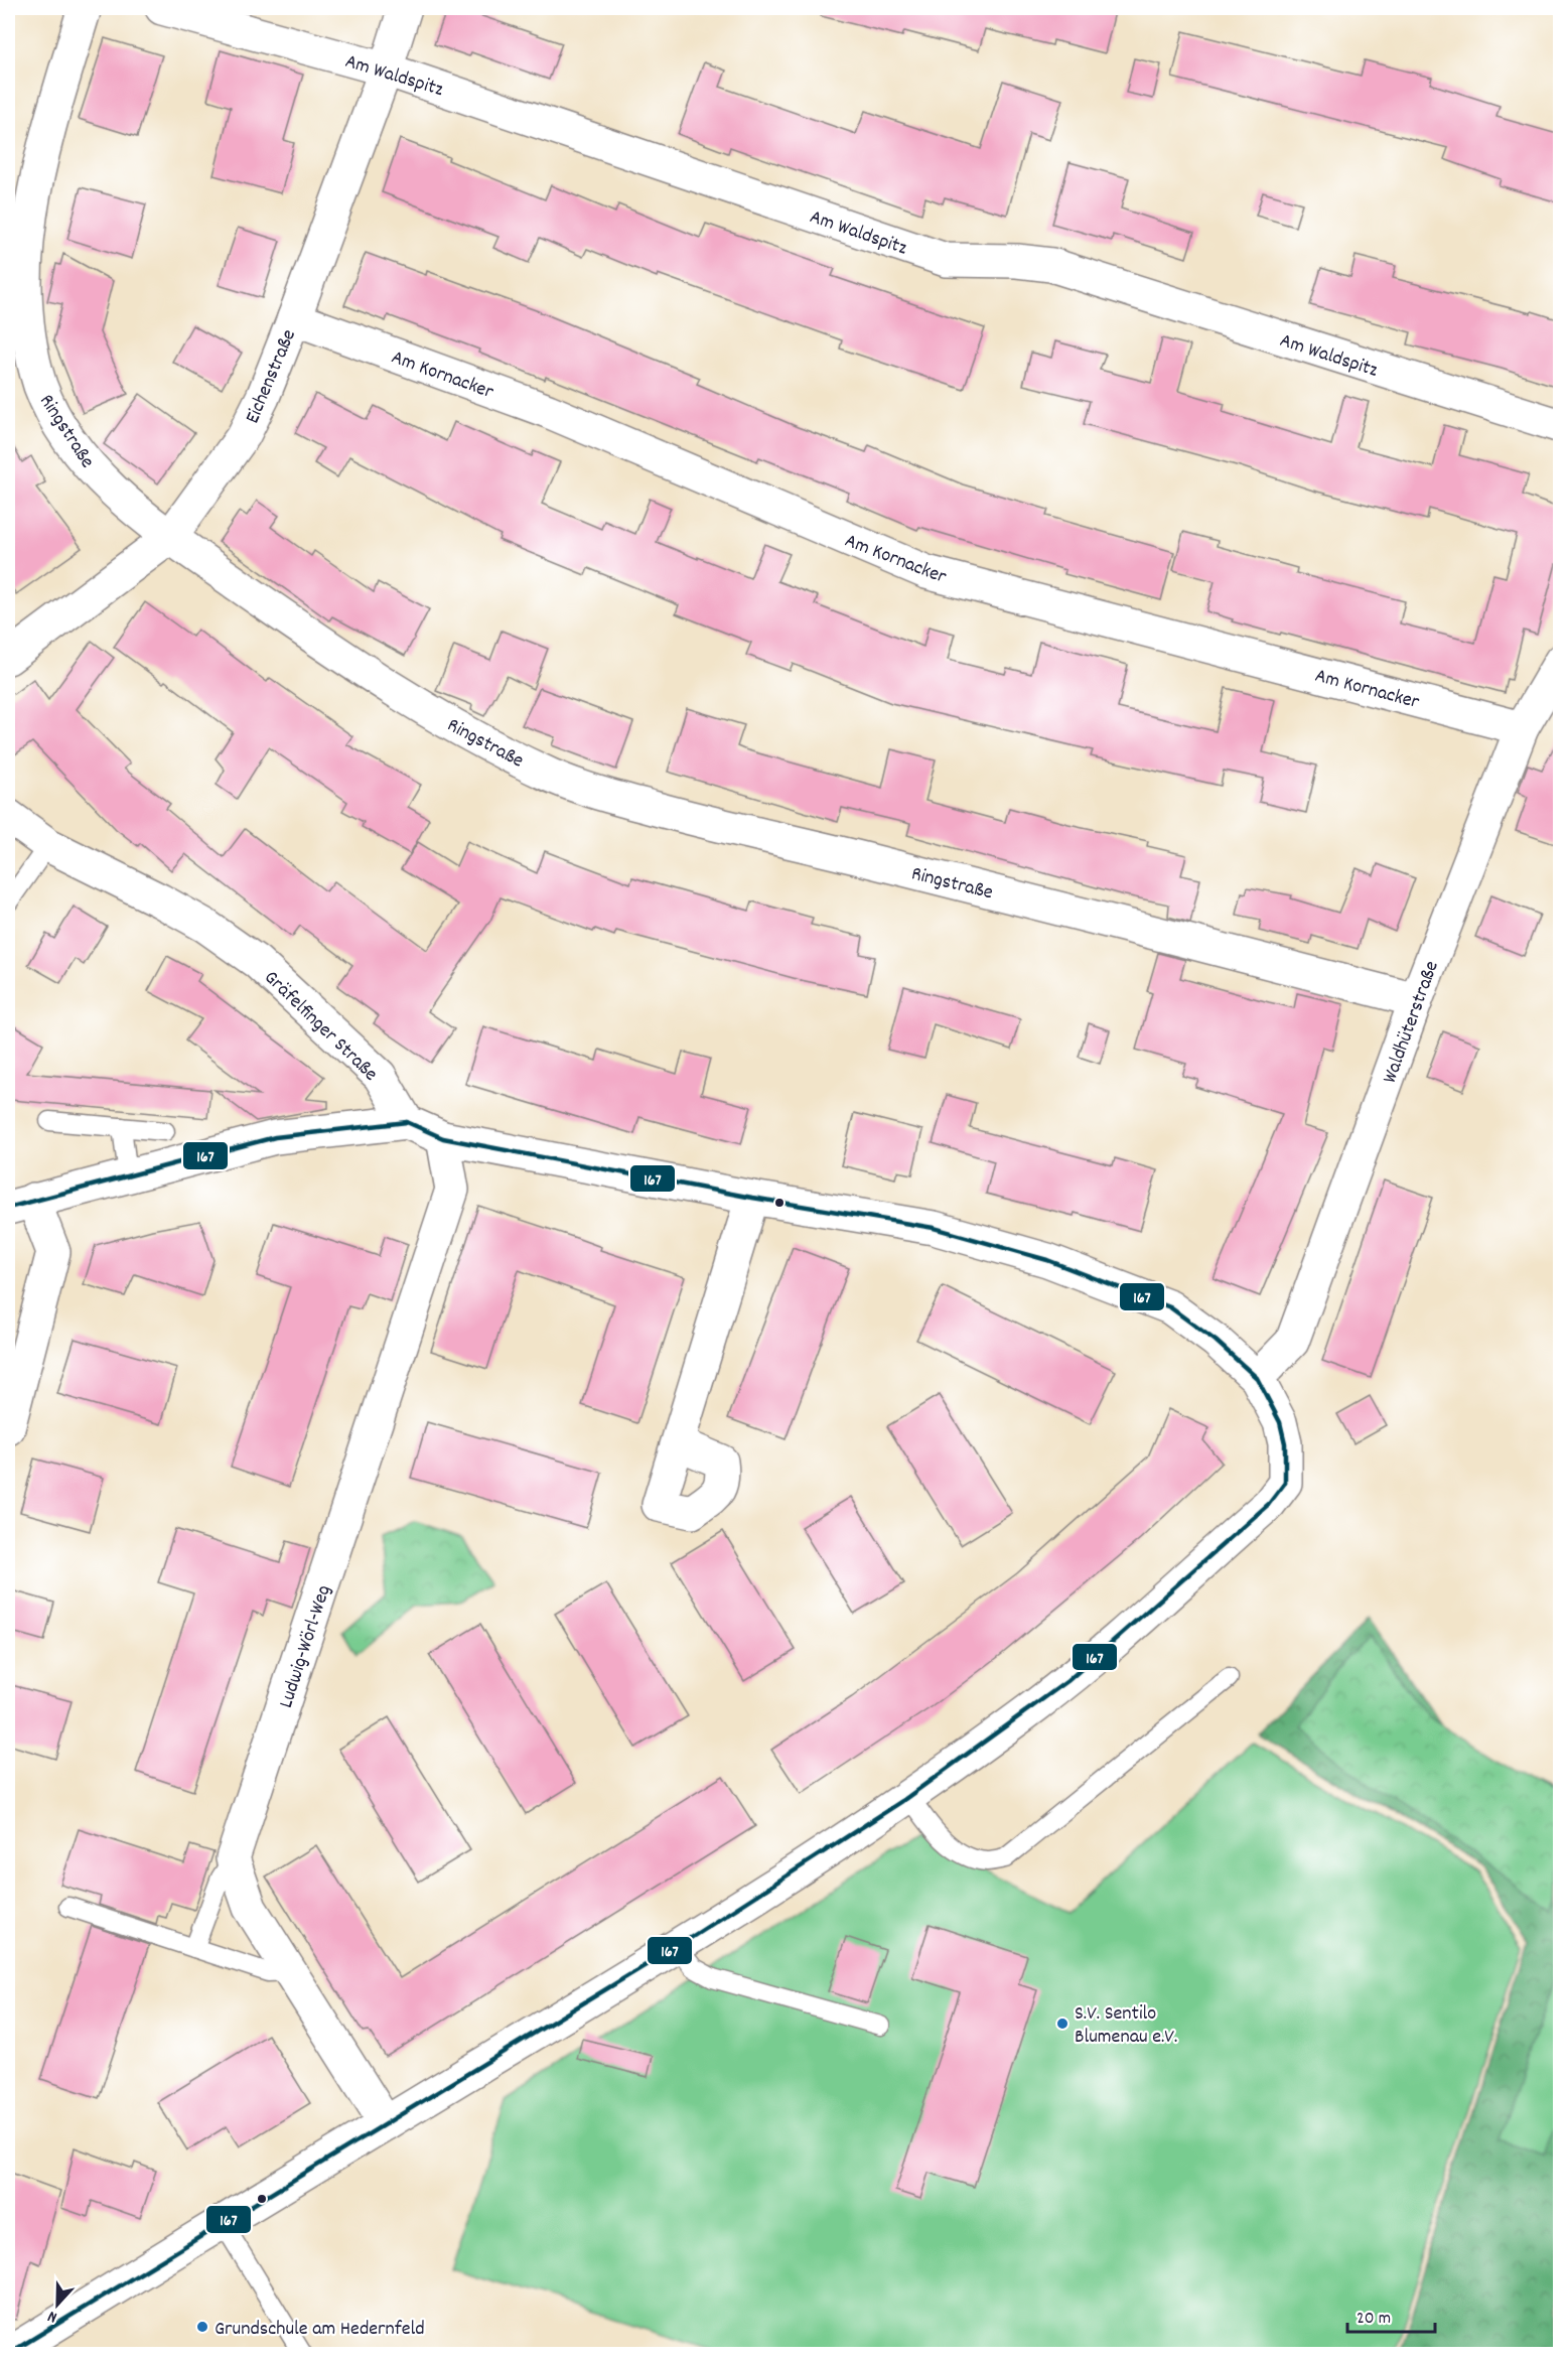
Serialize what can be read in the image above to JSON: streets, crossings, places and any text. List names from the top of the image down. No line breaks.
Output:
{"streets":{"street":["Am Waldspitz","Am Kornacker","Eichenstraße","Ringstraße","Waldhüterstraße","Gräfelfinger Straße","Ludwig-Wörl-Weg"]},"crossings":[["Am Waldspitz","Eichenstraße"],["Am Kornacker","Eichenstraße"],["Am Kornacker","Waldhüterstraße"],["Eichenstraße","Ringstraße"],["Ringstraße","Waldhüterstraße"]],"places":["S.V. Sentilo Blumenau e.V.","Grundschule am Hedernfeld"],"lines":["transit line 167"],"scale_bar":"20 m","north":"bottom"}
